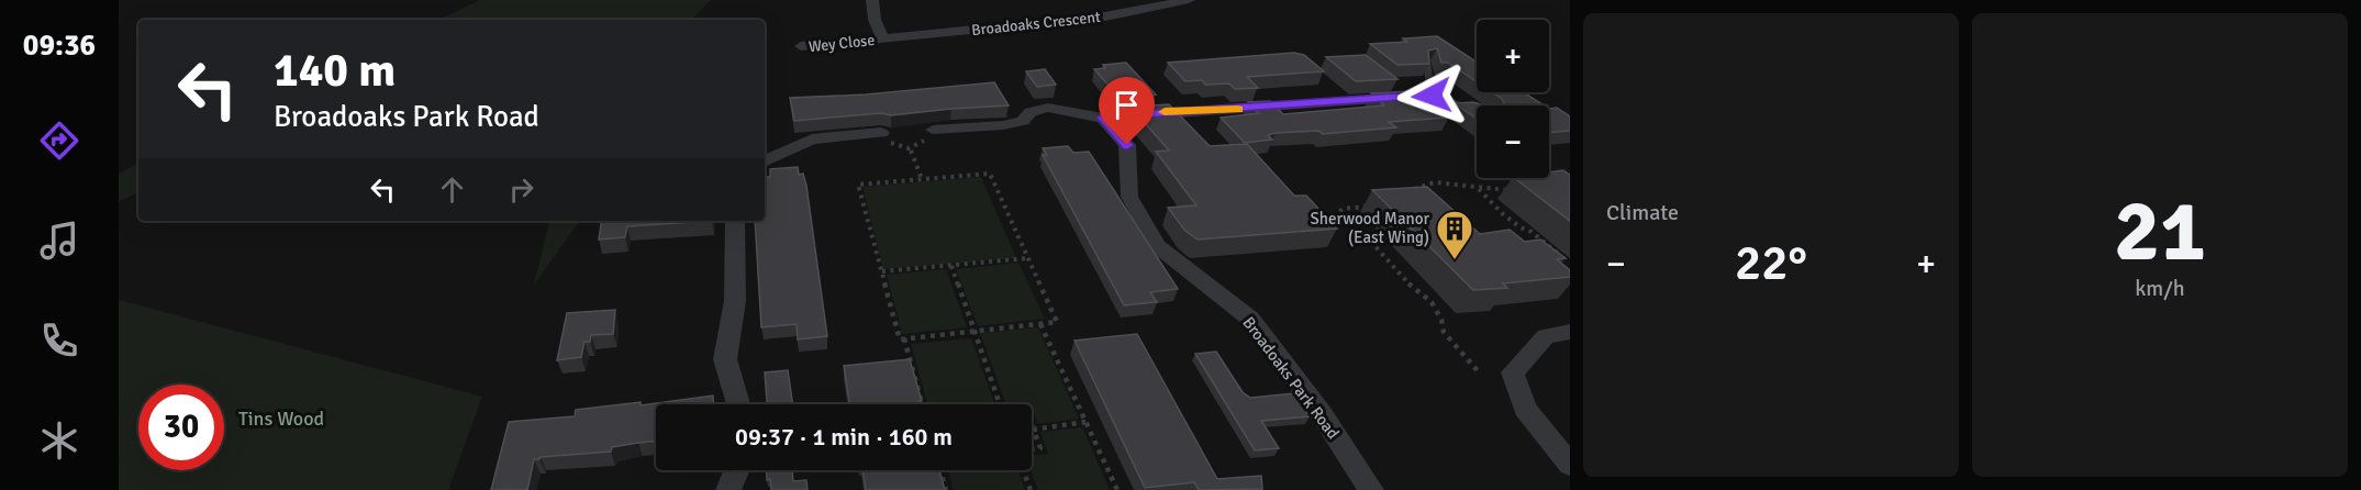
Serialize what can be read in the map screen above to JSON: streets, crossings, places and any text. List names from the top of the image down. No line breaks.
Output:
{"streets":{"street":["Broadoaks Crescent","Wey Close","Broadoaks Park Road"]},"crossings":[["Broadoaks Crescent","Wey Close"]],"parks":["Tins Wood"],"places":{"building":["Sherwood Manor (East Wing)"]},"page":{"tabs":"09:36","tile":["Climate",["21","km/h"]],"map_buttons":["+","−"],"turn":["140 m","Broadoaks Park Road"],"heat":["−","22°","+"],"limit":"30","trip":"09:37 · 1 min · 160 m"}}
